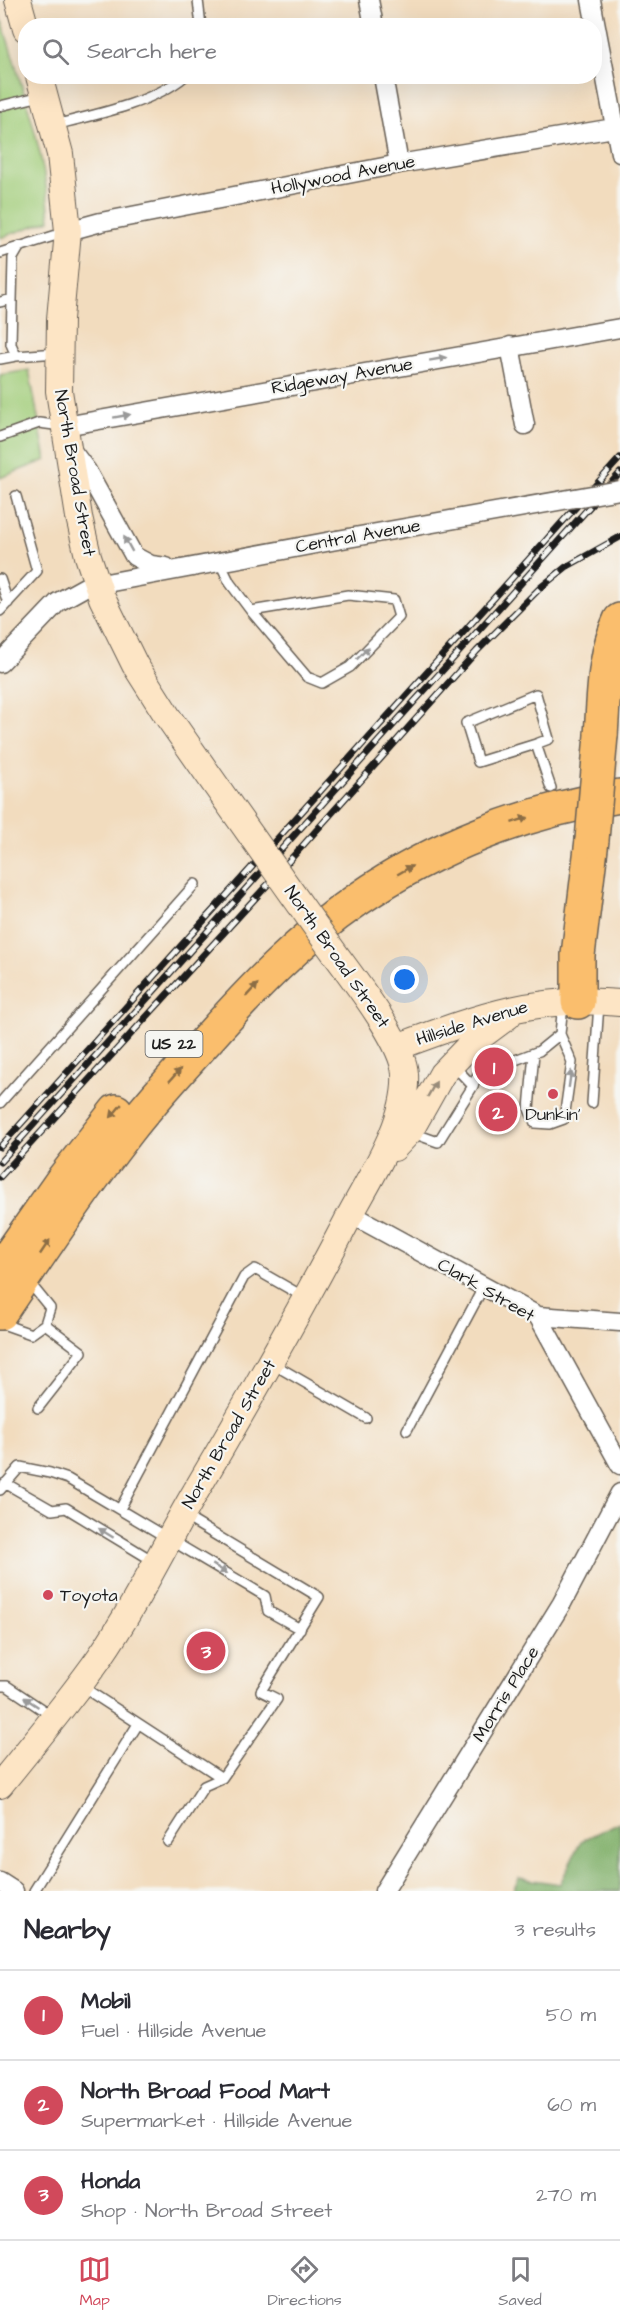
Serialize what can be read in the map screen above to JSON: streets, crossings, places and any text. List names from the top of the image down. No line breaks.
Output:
{"streets":{"highway":["US 22"],"main road":["North Broad Street","Hillside Avenue"],"street":["Hollywood Avenue","Ridgeway Avenue","Central Avenue","Clark Street","Morris Place"]},"crossings":[["Hollywood Avenue","North Broad Street"],["Ridgeway Avenue","North Broad Street"],["North Broad Street","Central Avenue"],["North Broad Street","Hillside Avenue"],["North Broad Street","Clark Street"]],"one_way":["Ridgeway Avenue"],"places":["Dunkin'","Toyota"],"page":{"search":"Search here","pins":["1","2","3"],"heading":["Nearby","3 results"],"list":[{"mark":"1","name":"Mobil","note":"Fuel · Hillside Avenue","value":"50 m"},{"mark":"2","name":"North Broad Food Mart","note":"Supermarket · Hillside Avenue","value":"60 m"},{"mark":"3","name":"Honda","note":"Shop · North Broad Street","value":"270 m"}],"nav":["Map","Directions","Saved"]}}
